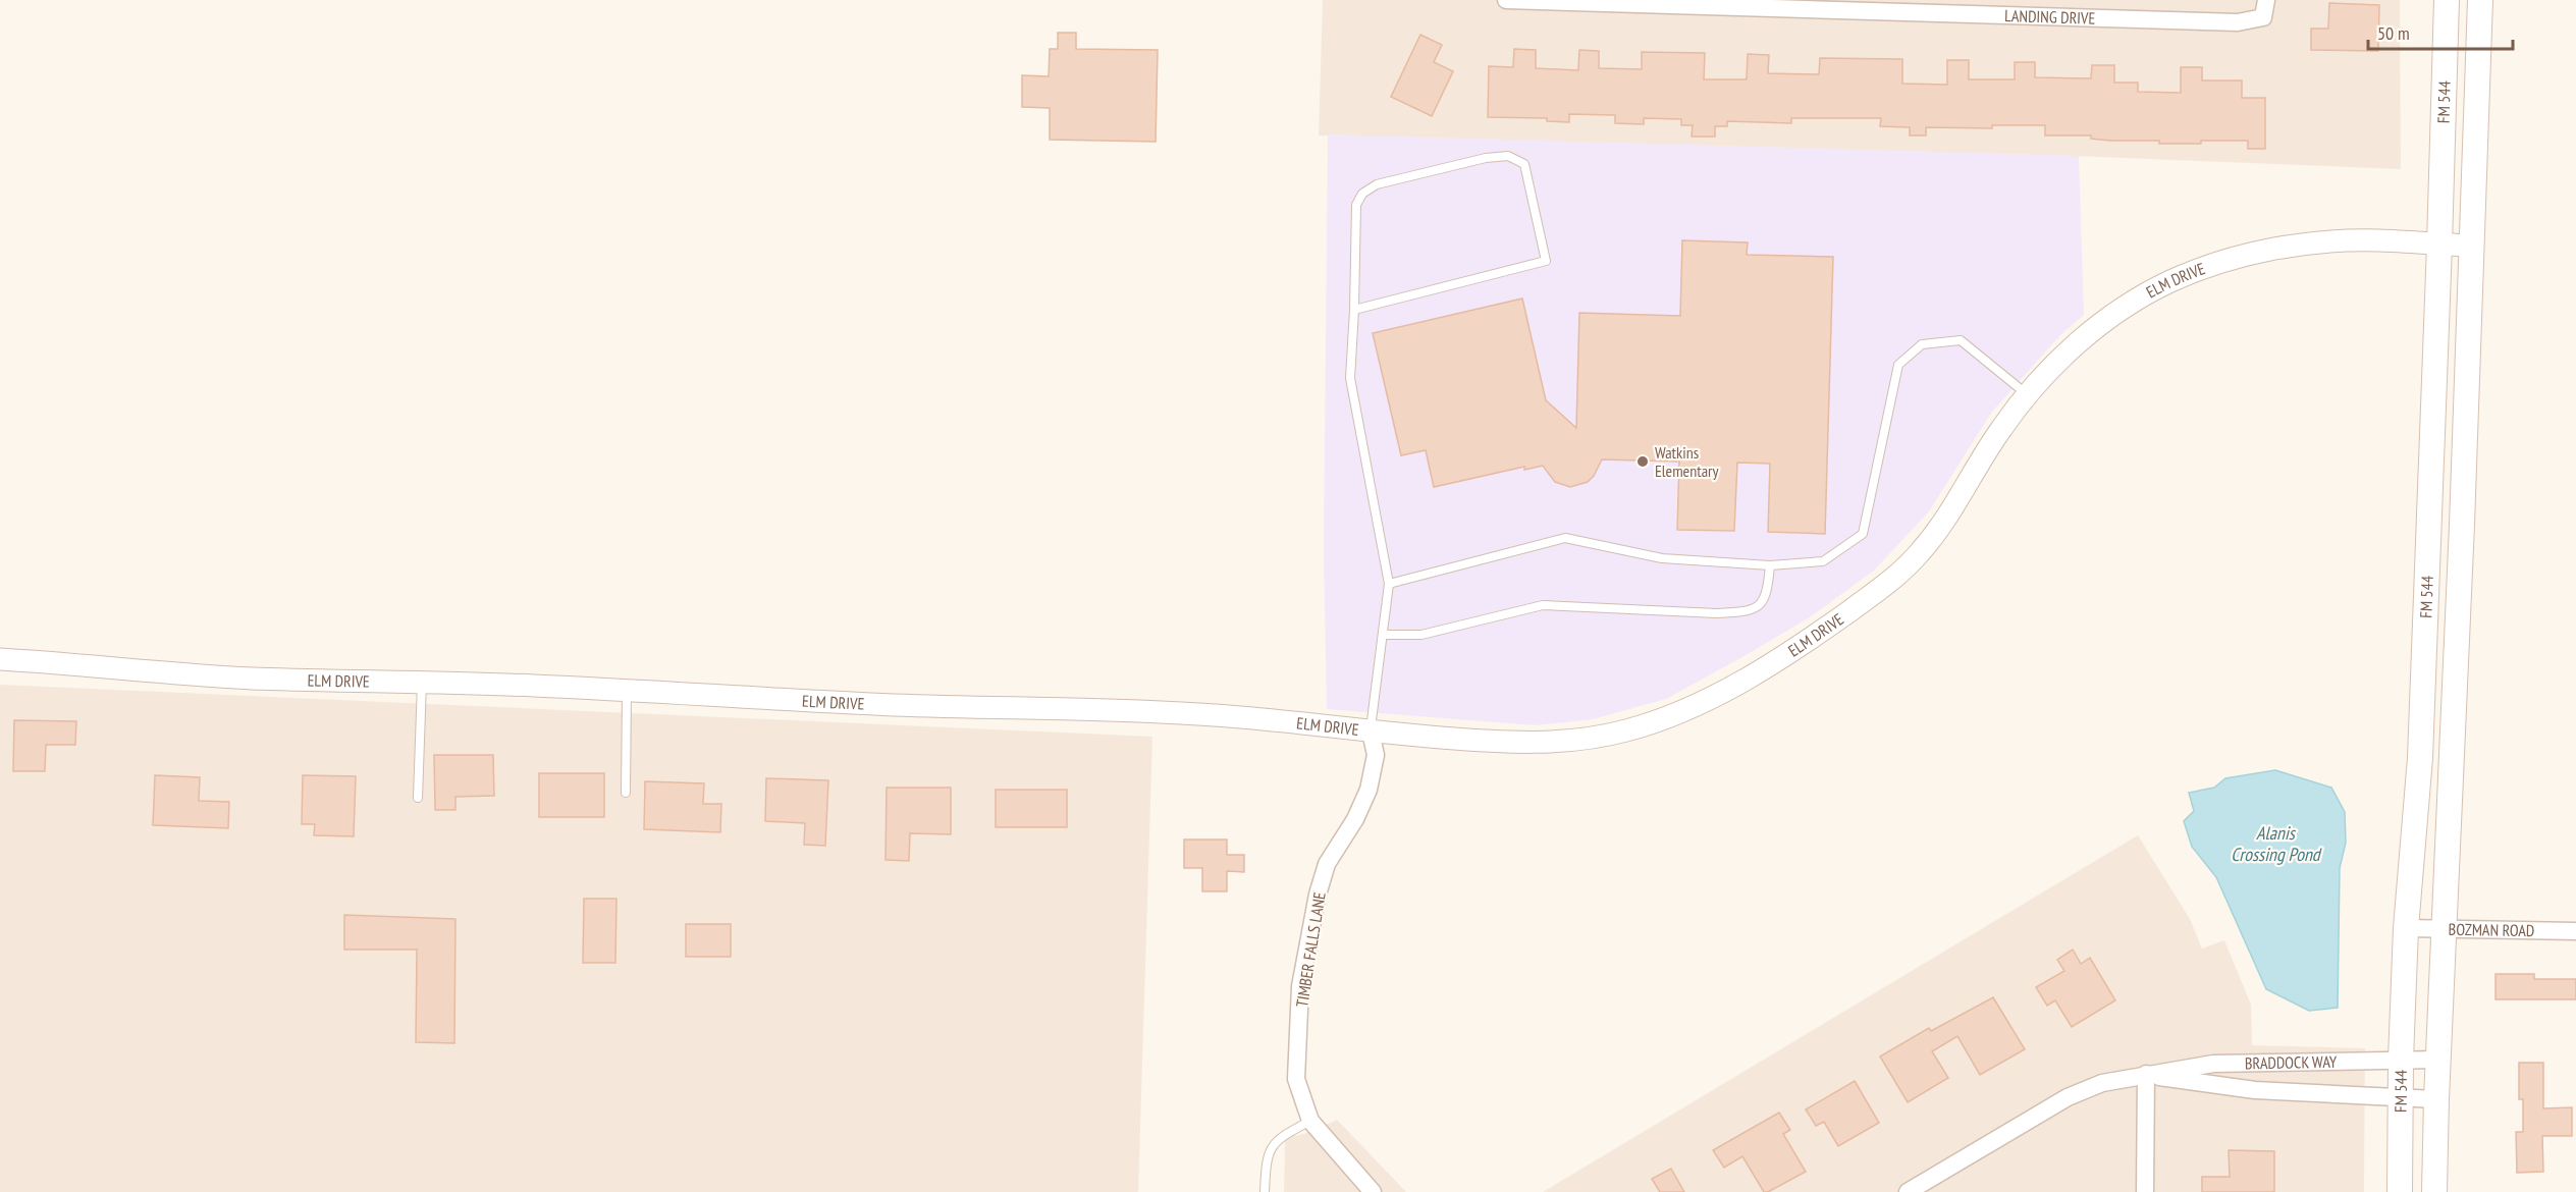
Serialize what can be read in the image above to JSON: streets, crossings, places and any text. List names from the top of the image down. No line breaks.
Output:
{"streets":{"main road":["FM 544"],"street":["LANDING DRIVE","ELM DRIVE","BOZMAN ROAD","TIMBER FALLS LANE","BRADDOCK WAY"]},"crossings":[["FM 544","ELM DRIVE"],["FM 544","BOZMAN ROAD"],["FM 544","BRADDOCK WAY"],["ELM DRIVE","TIMBER FALLS LANE"]],"water":["Alanis Crossing Pond"],"places":["Watkins Elementary"],"scale_bar":"50 m"}
